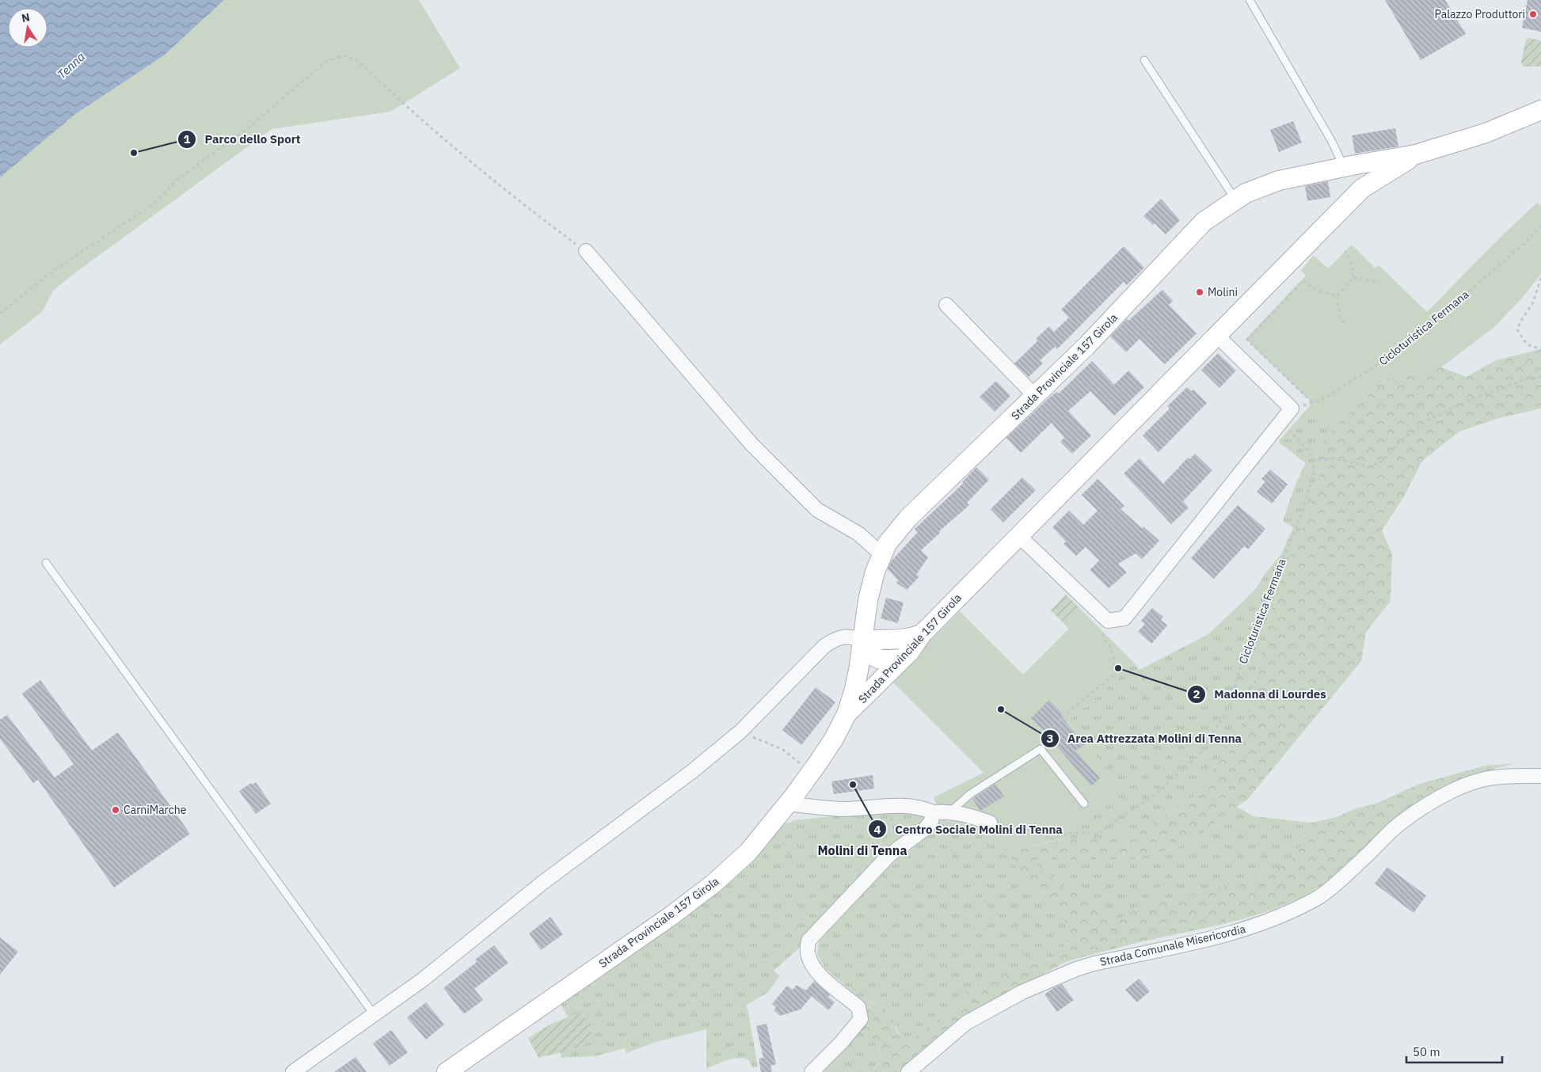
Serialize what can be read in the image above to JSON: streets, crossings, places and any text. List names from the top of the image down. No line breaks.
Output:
{"streets":{"main road":["Strada Provinciale 157 Girola"],"street":["Strada Comunale Misericordia"],"path":["Cicloturistica Fermana"]},"districts":["Molini di Tenna"],"water":["Tenna"],"places":["Palazzo Produttori","Parco dello Sport","Molini","Madonna di Lourdes","Area Attrezzata Molini di Tenna","Centro Sociale Molini di Tenna","CarniMarche"],"scale_bar":"50 m","north":"top"}
